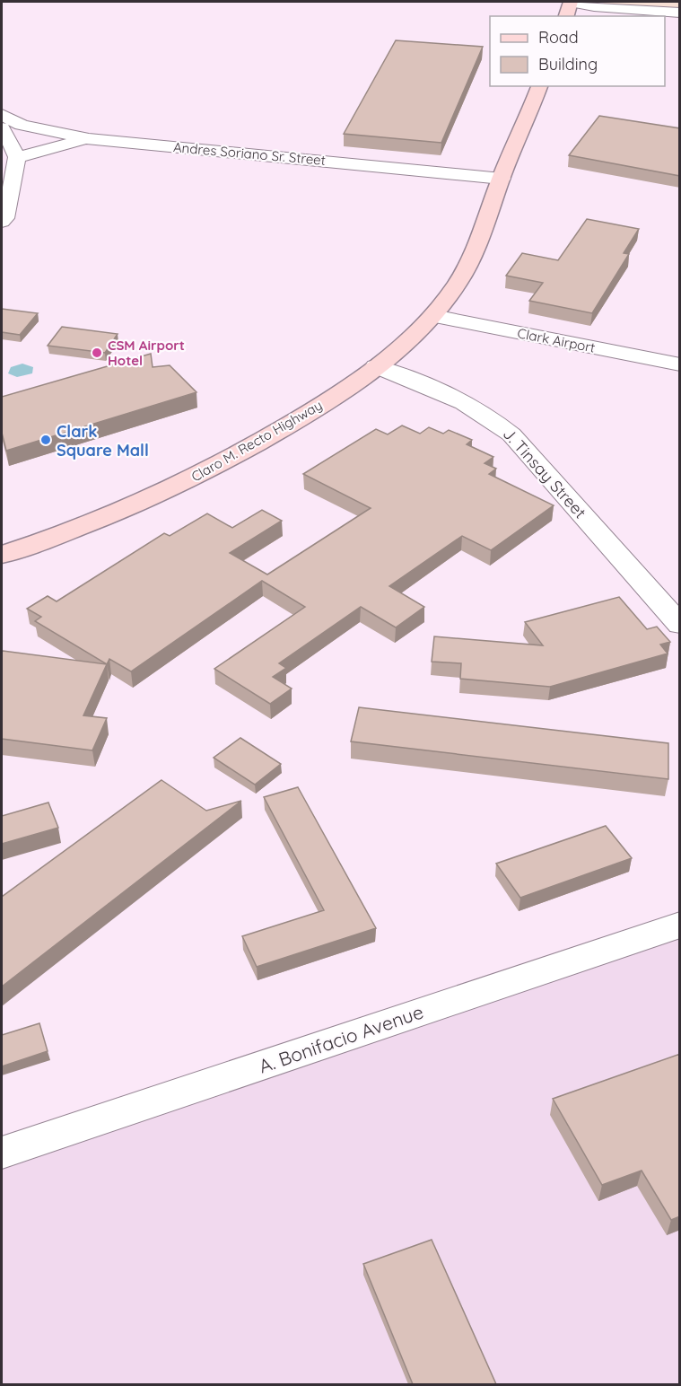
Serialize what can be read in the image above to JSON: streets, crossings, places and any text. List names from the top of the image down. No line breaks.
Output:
{"streets":{"main road":["Claro M. Recto Highway"],"street":["Andres Soriano Sr. Street","Clark Airport","J. Tinsay Street","A. Bonifacio Avenue"]},"crossings":[["Andres Soriano Sr. Street","Claro M. Recto Highway"],["Clark Airport","Claro M. Recto Highway"],["Claro M. Recto Highway","J. Tinsay Street"]],"places":["CSM Airport Hotel","Clark Square Mall"],"legend":["Road","Building"]}
